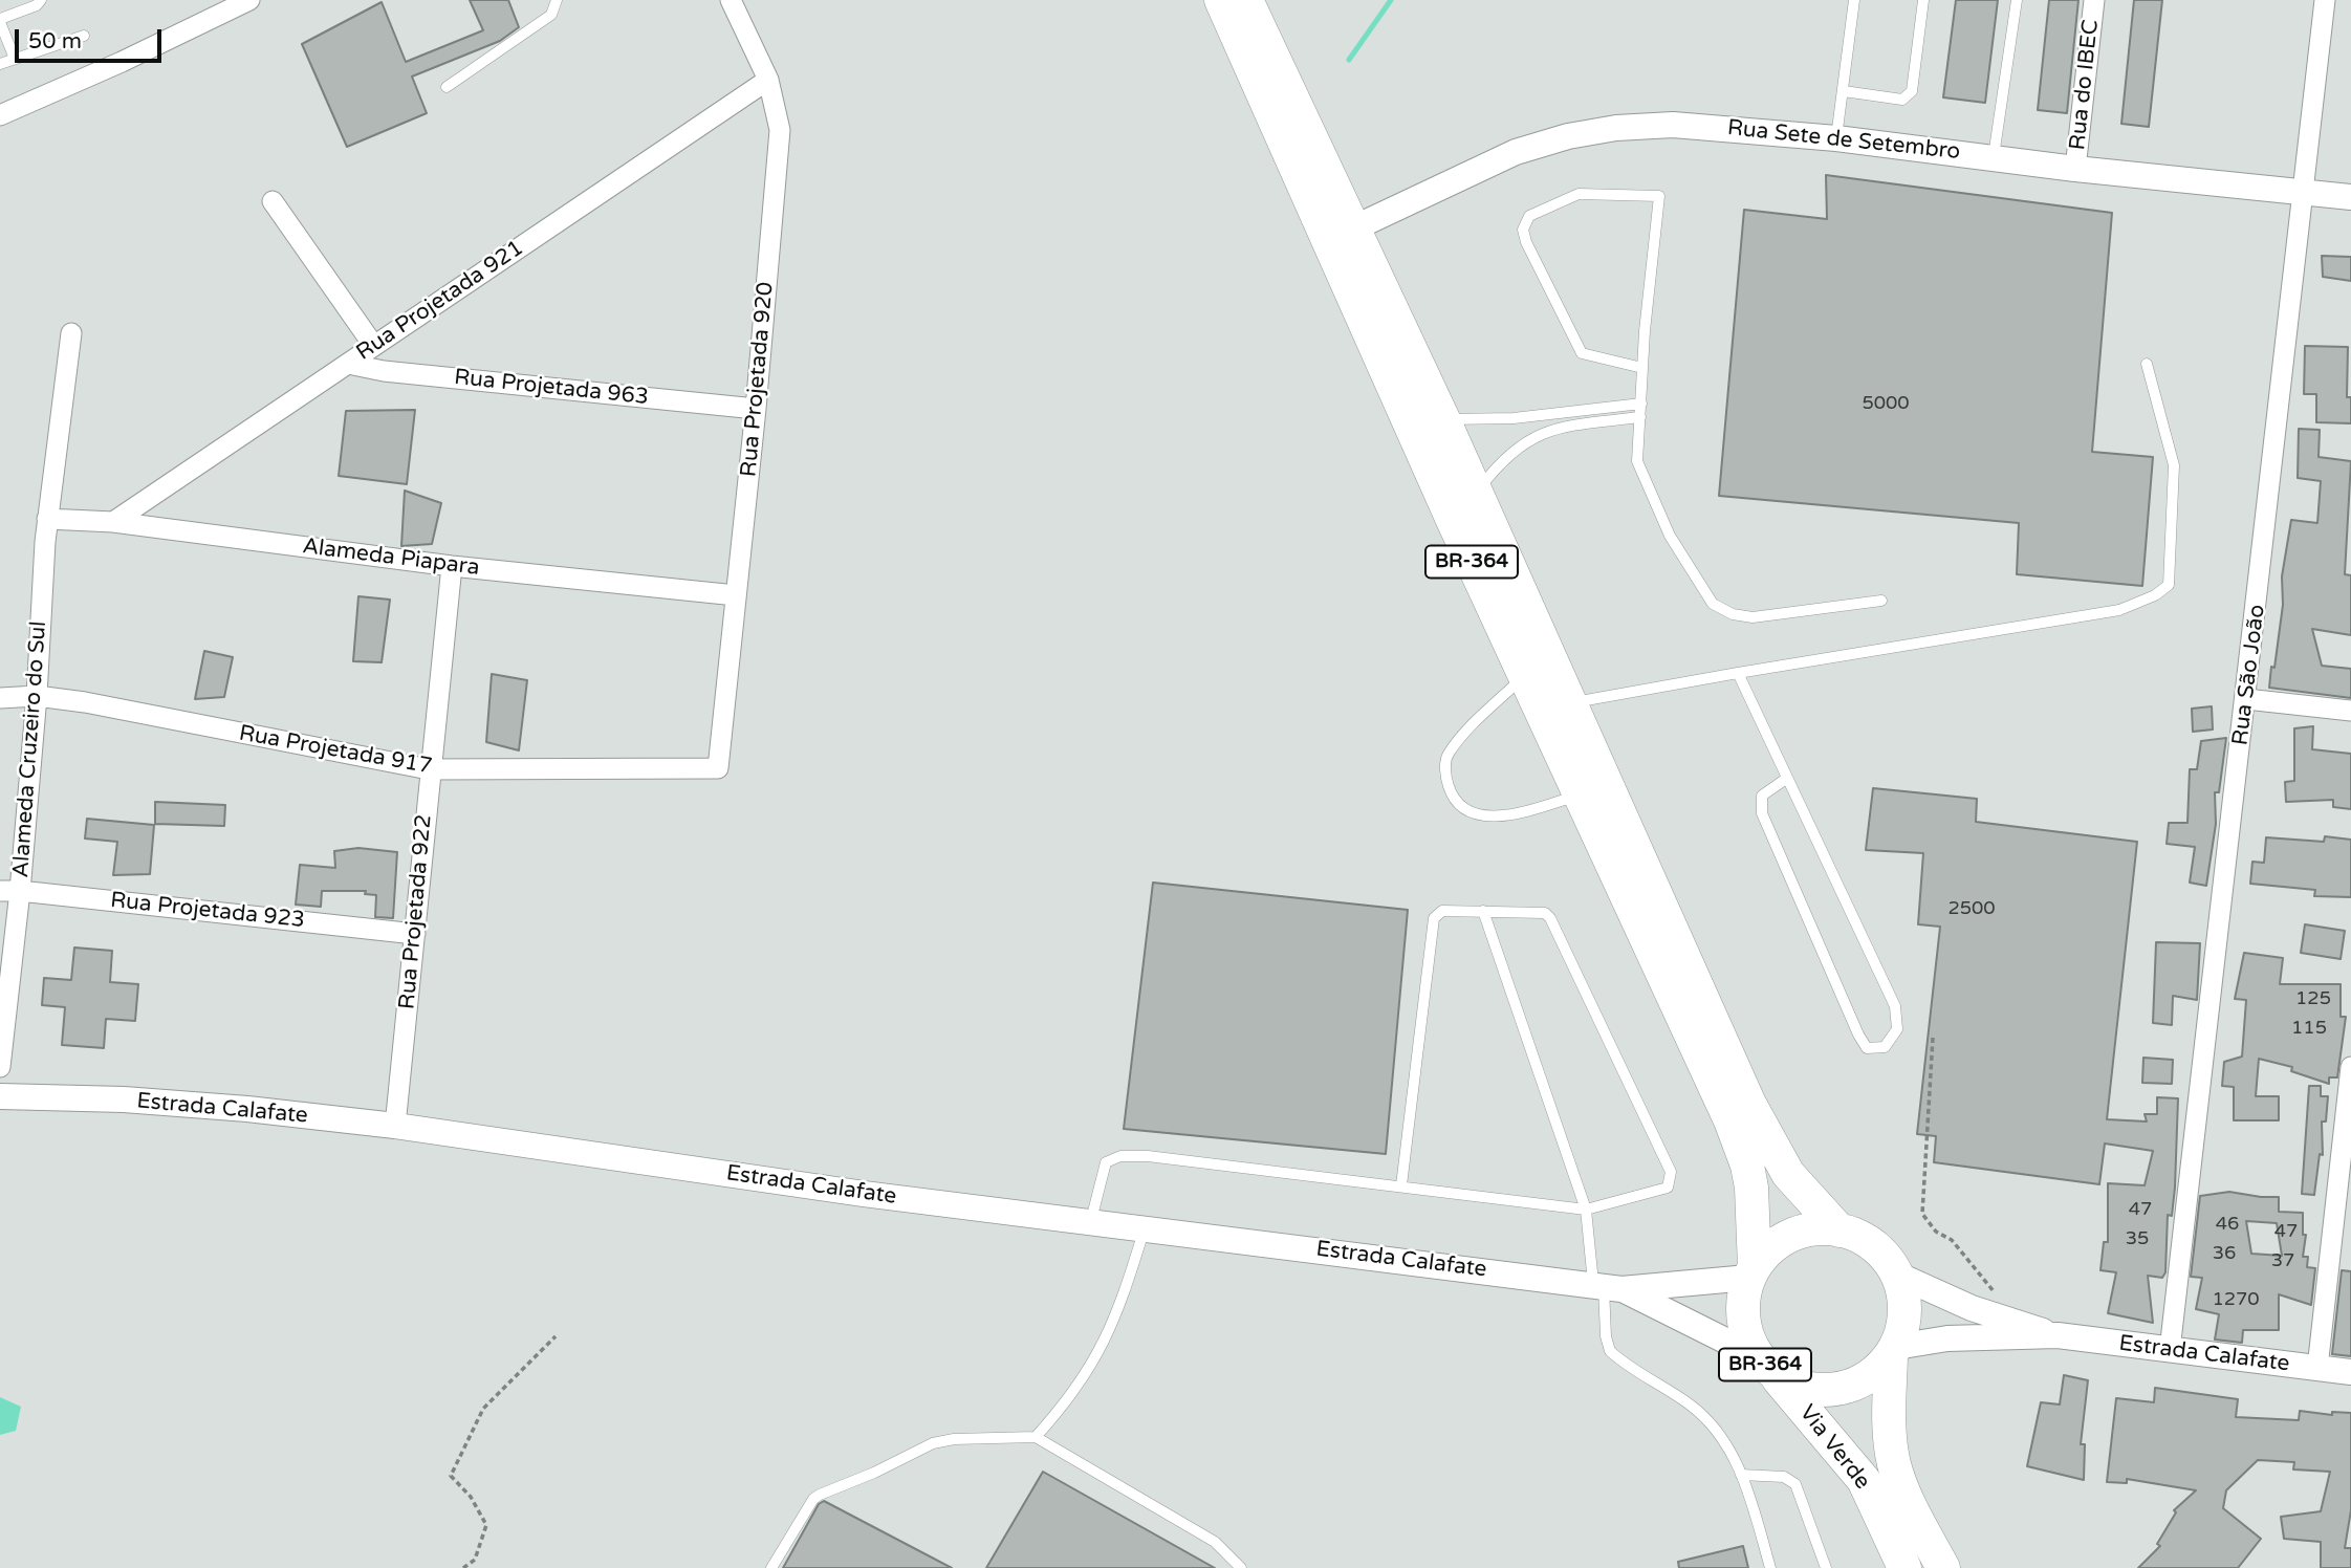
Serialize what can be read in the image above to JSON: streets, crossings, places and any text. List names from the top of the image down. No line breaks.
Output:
{"streets":{"main road":["BR-364","Via Verde"],"street":["Rua do IBEC","Rua Sete de Setembro","Rua Projetada 921","Rua Projetada 920","Rua Projetada 963","Alameda Piapara","Rua São João","Alameda Cruzeiro do Sul","Rua Projetada 917","Rua Projetada 923","Rua Projetada 922","Estrada Calafate"]},"crossings":[["Rua do IBEC","Rua Sete de Setembro"],["Rua Sete de Setembro","BR-364"],["Rua Sete de Setembro","Rua São João"],["Rua Projetada 921","Rua Projetada 920"],["Rua Projetada 921","Rua Projetada 963"],["Rua Projetada 921","Alameda Piapara"],["Rua Projetada 920","Rua Projetada 963"],["Rua Projetada 920","Alameda Piapara"],["Rua Projetada 920","Rua Projetada 917"],["Alameda Piapara","Alameda Cruzeiro do Sul"],["Alameda Piapara","Rua Projetada 922"],["BR-364","Estrada Calafate"],["BR-364","Via Verde"],["Rua São João","Estrada Calafate"],["Alameda Cruzeiro do Sul","Rua Projetada 917"],["Alameda Cruzeiro do Sul","Rua Projetada 923"],["Rua Projetada 917","Rua Projetada 922"],["Rua Projetada 923","Rua Projetada 922"],["Rua Projetada 922","Estrada Calafate"],["Estrada Calafate","Via Verde"]],"house_numbers":["5000","2500","125","115","47","46","47","35","36","37","1270"],"scale_bar":"50 m"}
